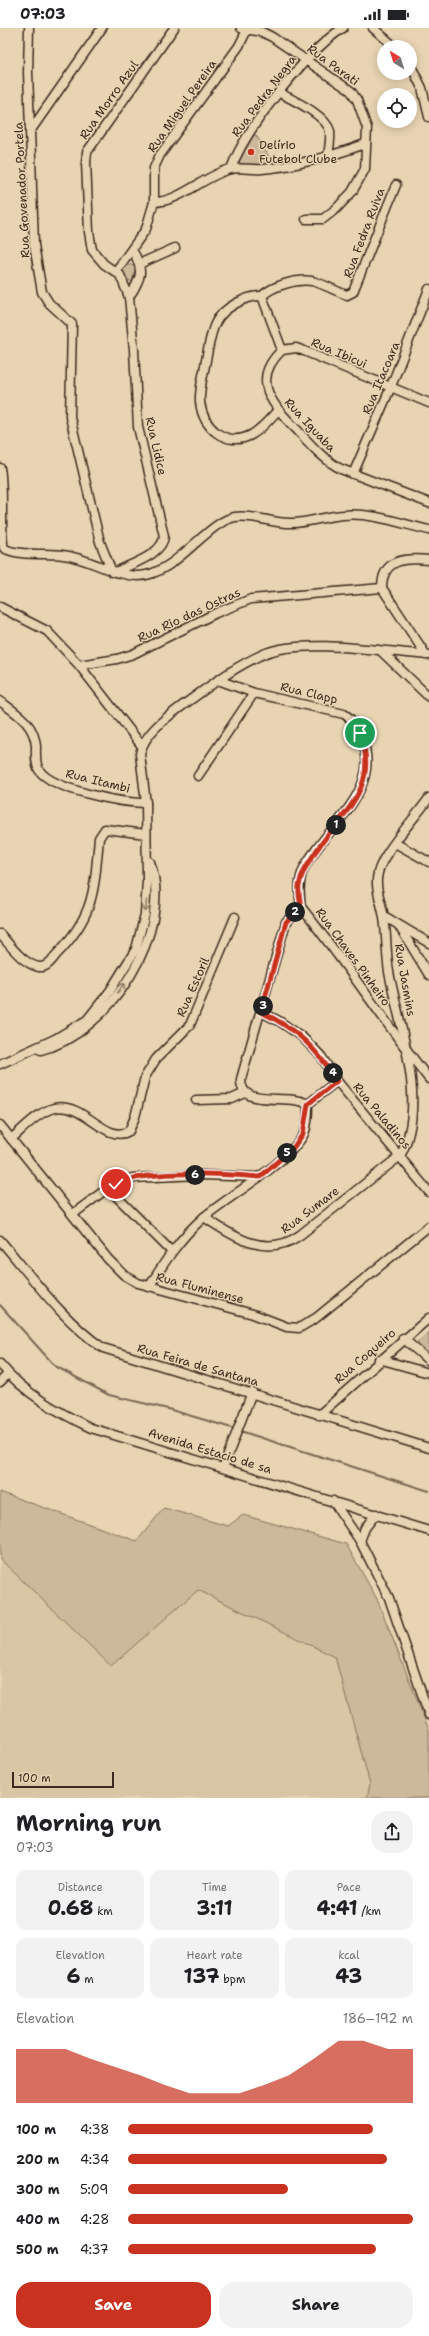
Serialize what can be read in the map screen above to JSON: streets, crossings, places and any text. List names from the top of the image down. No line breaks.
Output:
{"streets":{"street":["Rua Parati","Rua Pedra Negra","Rua Morro Azul","Rua Miguel Pereira","Rua Govenador Portela","Rua Fedra Ruiva","Rua Ibicui","Rua Itacoara","Rua Iguaba","Rua Lidice","Rua Rio das Ostras","Rua Clapp","Rua Itambi","Rua Chaves Pinheiro","Rua Jasmins","Rua Estoril","Rua Paladinos","Rua Sumare","Rua Fluminense","Rua Coqueiro","Rua Feira de Santana","Avenida Estacio de sa"]},"crossings":[["Rua Parati","Rua Pedra Negra"],["Rua Parati","Rua Miguel Pereira"],["Rua Morro Azul","Rua Lidice"],["Rua Govenador Portela","Rua Lidice"],["Rua Ibicui","Rua Itacoara"],["Rua Ibicui","Rua Iguaba"],["Rua Itacoara","Rua Iguaba"],["Rua Clapp","Rua Chaves Pinheiro"],["Rua Chaves Pinheiro","Rua Jasmins"],["Rua Jasmins","Rua Paladinos"],["Rua Jasmins","Rua Sumare"],["Rua Estoril","Rua Fluminense"],["Rua Paladinos","Rua Sumare"],["Rua Coqueiro","Rua Feira de Santana"]],"places":["Delírio Futebol Clube"],"scale_bar":"100 m","north":"top left","page":{"status":"07:03","pins":["1","2","3","4","5","6"],"scale":"100 m","heading":["Morning run","07:03"],"stats":[["Distance","0.68 km"],["Time","3:11"],["Pace","4:41 /km"],["Elevation","6 m"],["Heart rate","137 bpm"],["kcal","43"]],"chart":["Elevation","186–192 m"],"list":[{"name":"100 m","note":"4:38"},{"name":"200 m","note":"4:34"},{"name":"300 m","note":"5:09"},{"name":"400 m","note":"4:28"},{"name":"500 m","note":"4:37"}],"buttons":["Save","Share"]}}
